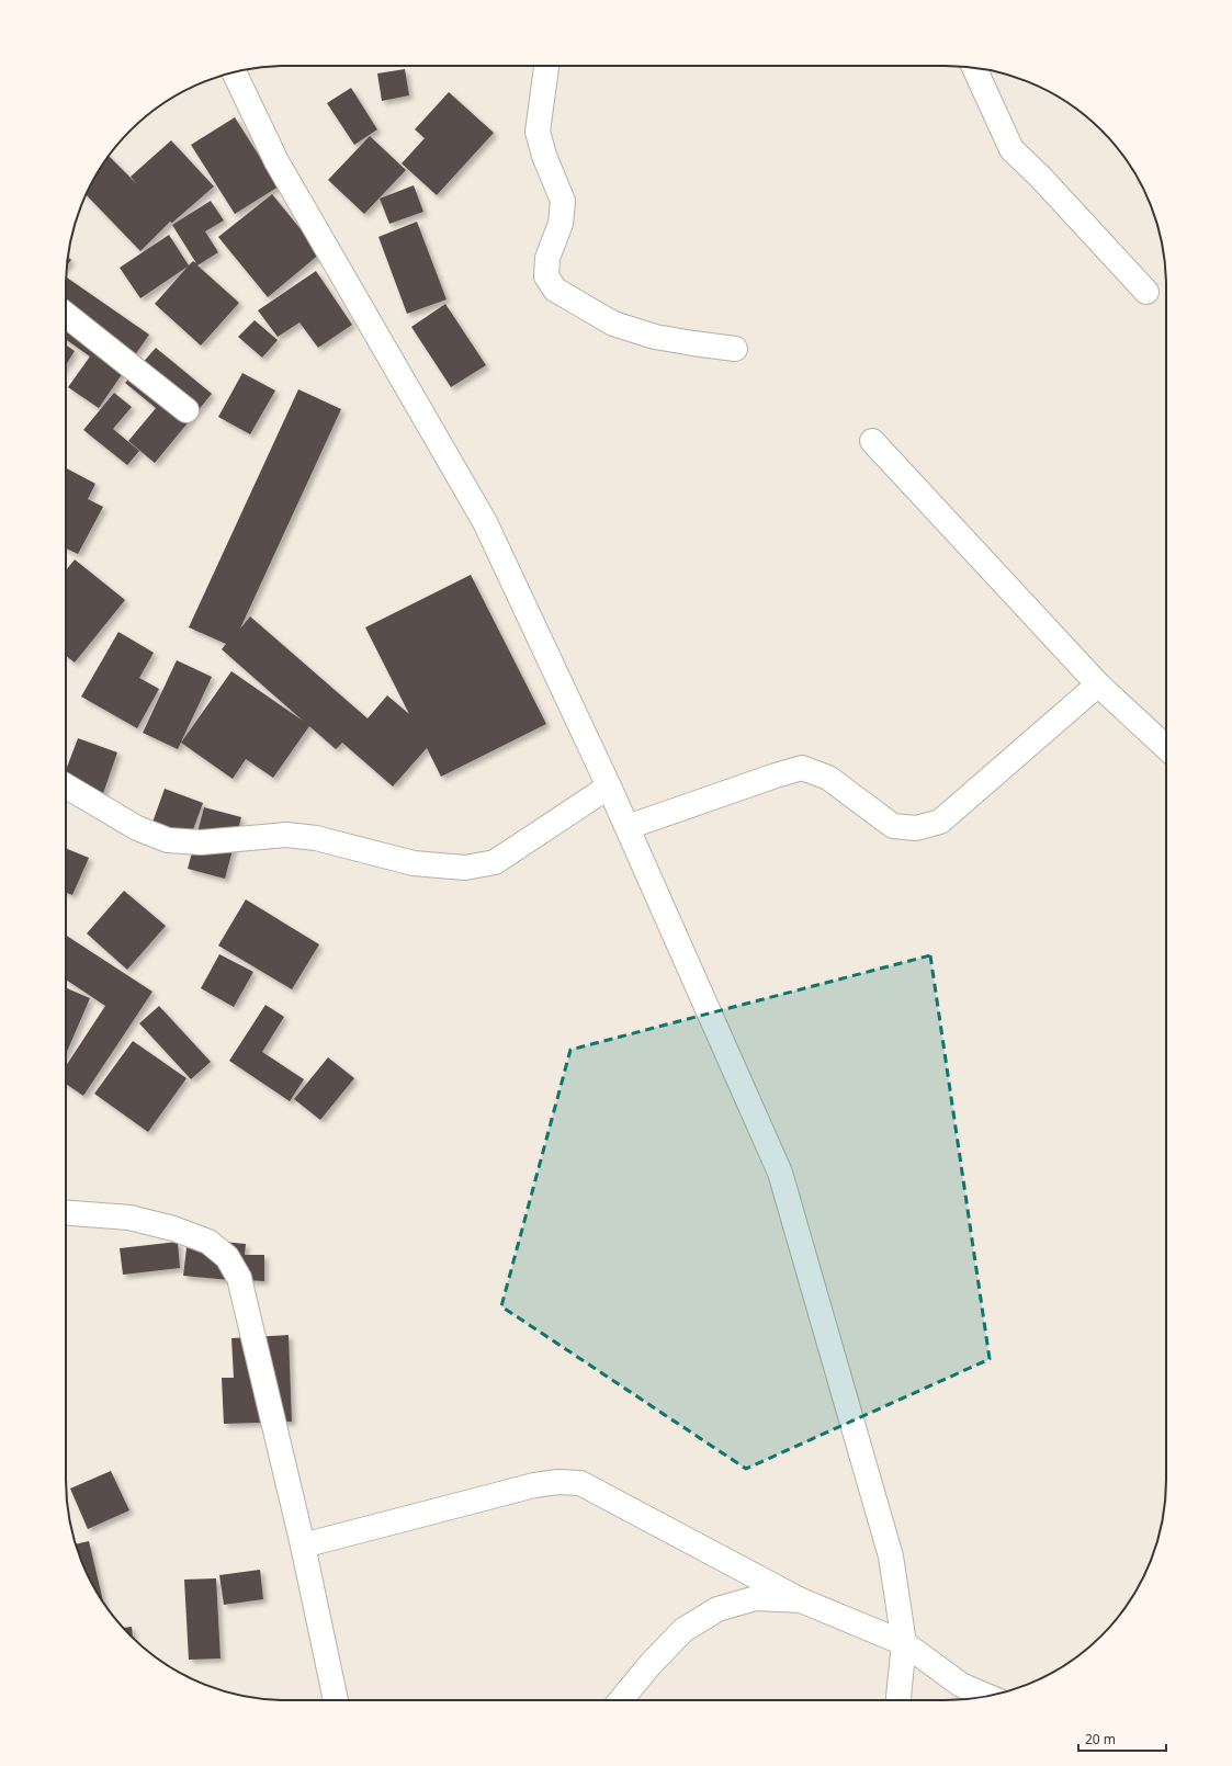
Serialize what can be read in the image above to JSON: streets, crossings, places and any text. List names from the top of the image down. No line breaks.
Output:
{"scale_bar":"20 m"}
